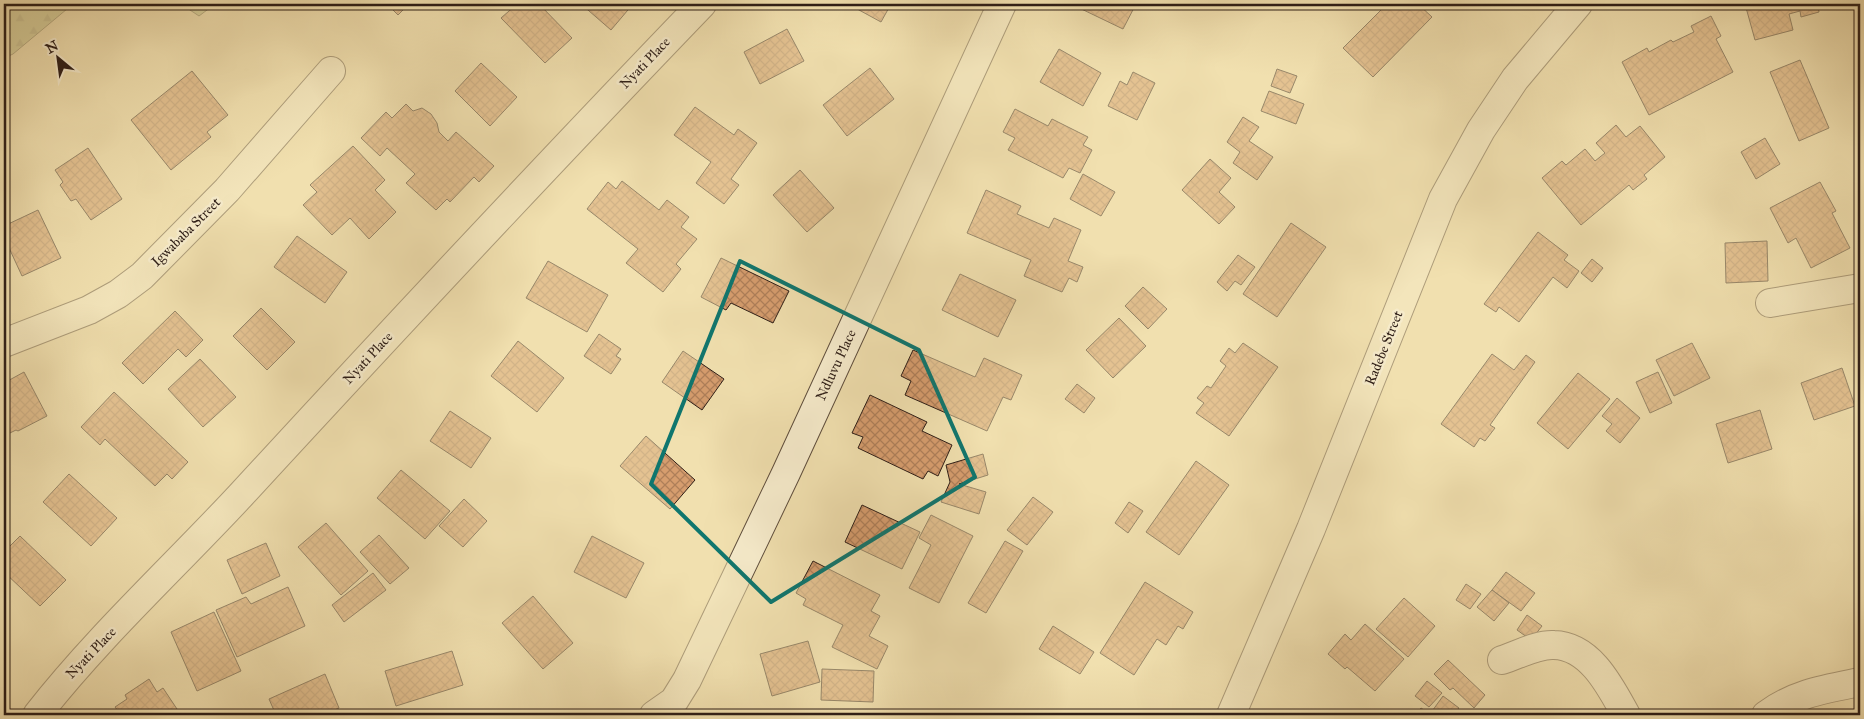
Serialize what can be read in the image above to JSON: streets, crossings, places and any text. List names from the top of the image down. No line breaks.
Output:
{"streets":{"street":["Nyati Place","Igwababa Street","Radebe Street","Ndluvu Place"]},"north":"top left"}
